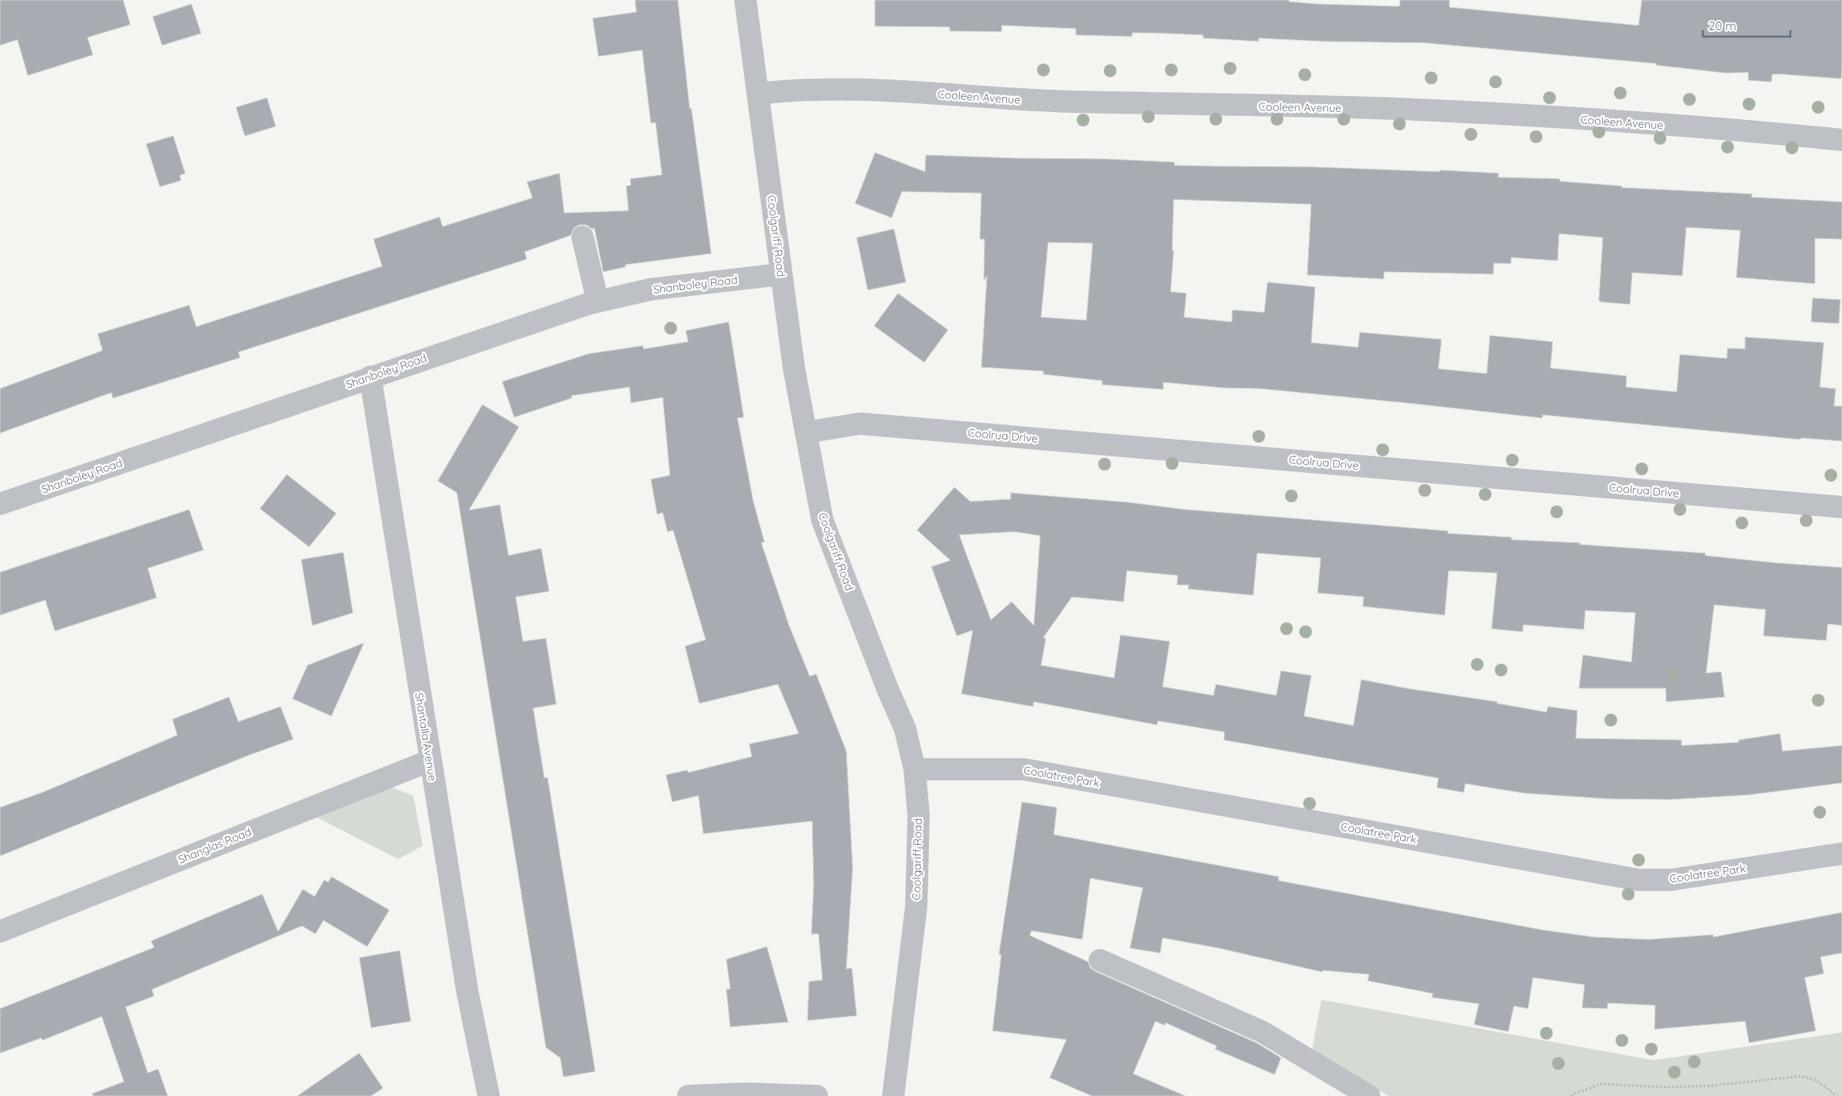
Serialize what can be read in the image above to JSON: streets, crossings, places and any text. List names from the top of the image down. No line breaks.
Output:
{"streets":{"street":["Cooleen Avenue","Coolgariff Road","Shanboley Road","Coolrua Drive","Shantalla Avenue","Coolatree Park","Shanglas Road"]},"crossings":[["Cooleen Avenue","Coolgariff Road"],["Coolgariff Road","Shanboley Road"],["Coolgariff Road","Coolrua Drive"],["Coolgariff Road","Coolatree Park"],["Shanboley Road","Shantalla Avenue"],["Shantalla Avenue","Shanglas Road"]],"scale_bar":"20 m"}
